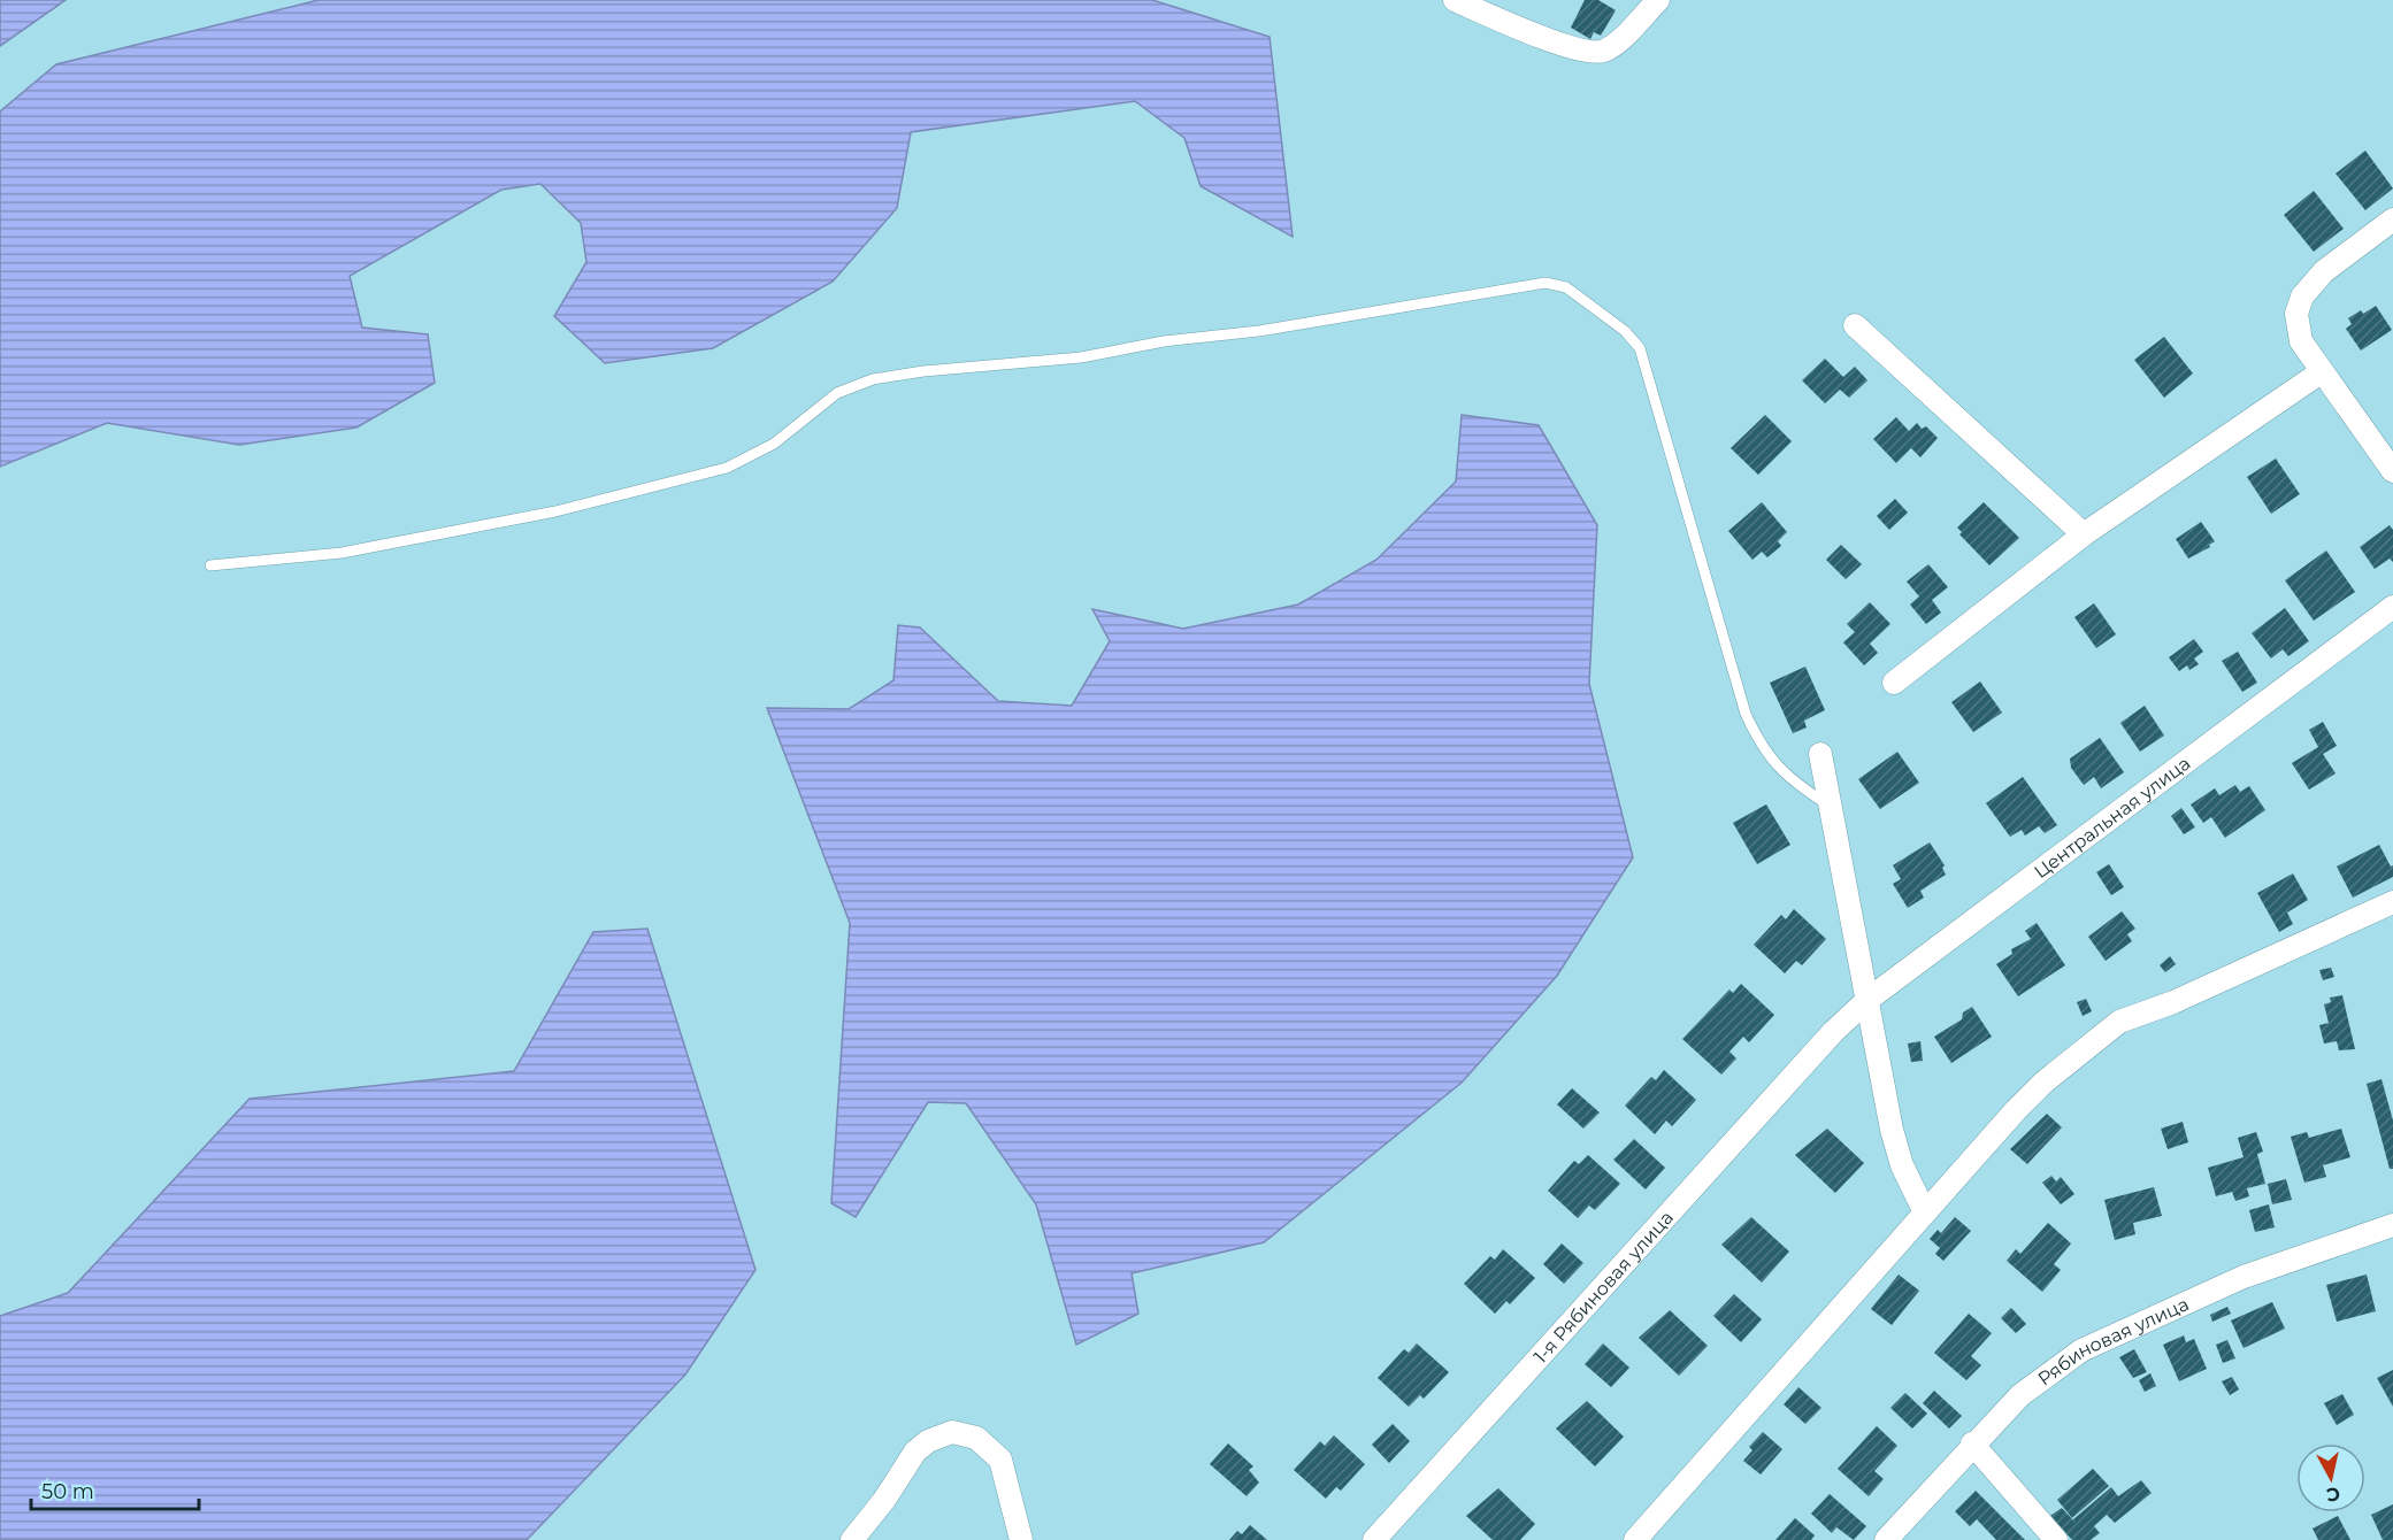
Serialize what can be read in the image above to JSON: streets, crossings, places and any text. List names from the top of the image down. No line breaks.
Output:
{"streets":{"street":["Центральная улица","1-я Рябиновая улица","Рябиновая улица"]},"crossings":[["Центральная улица","1-я Рябиновая улица"]],"scale_bar":"50 m","north":"bottom"}
